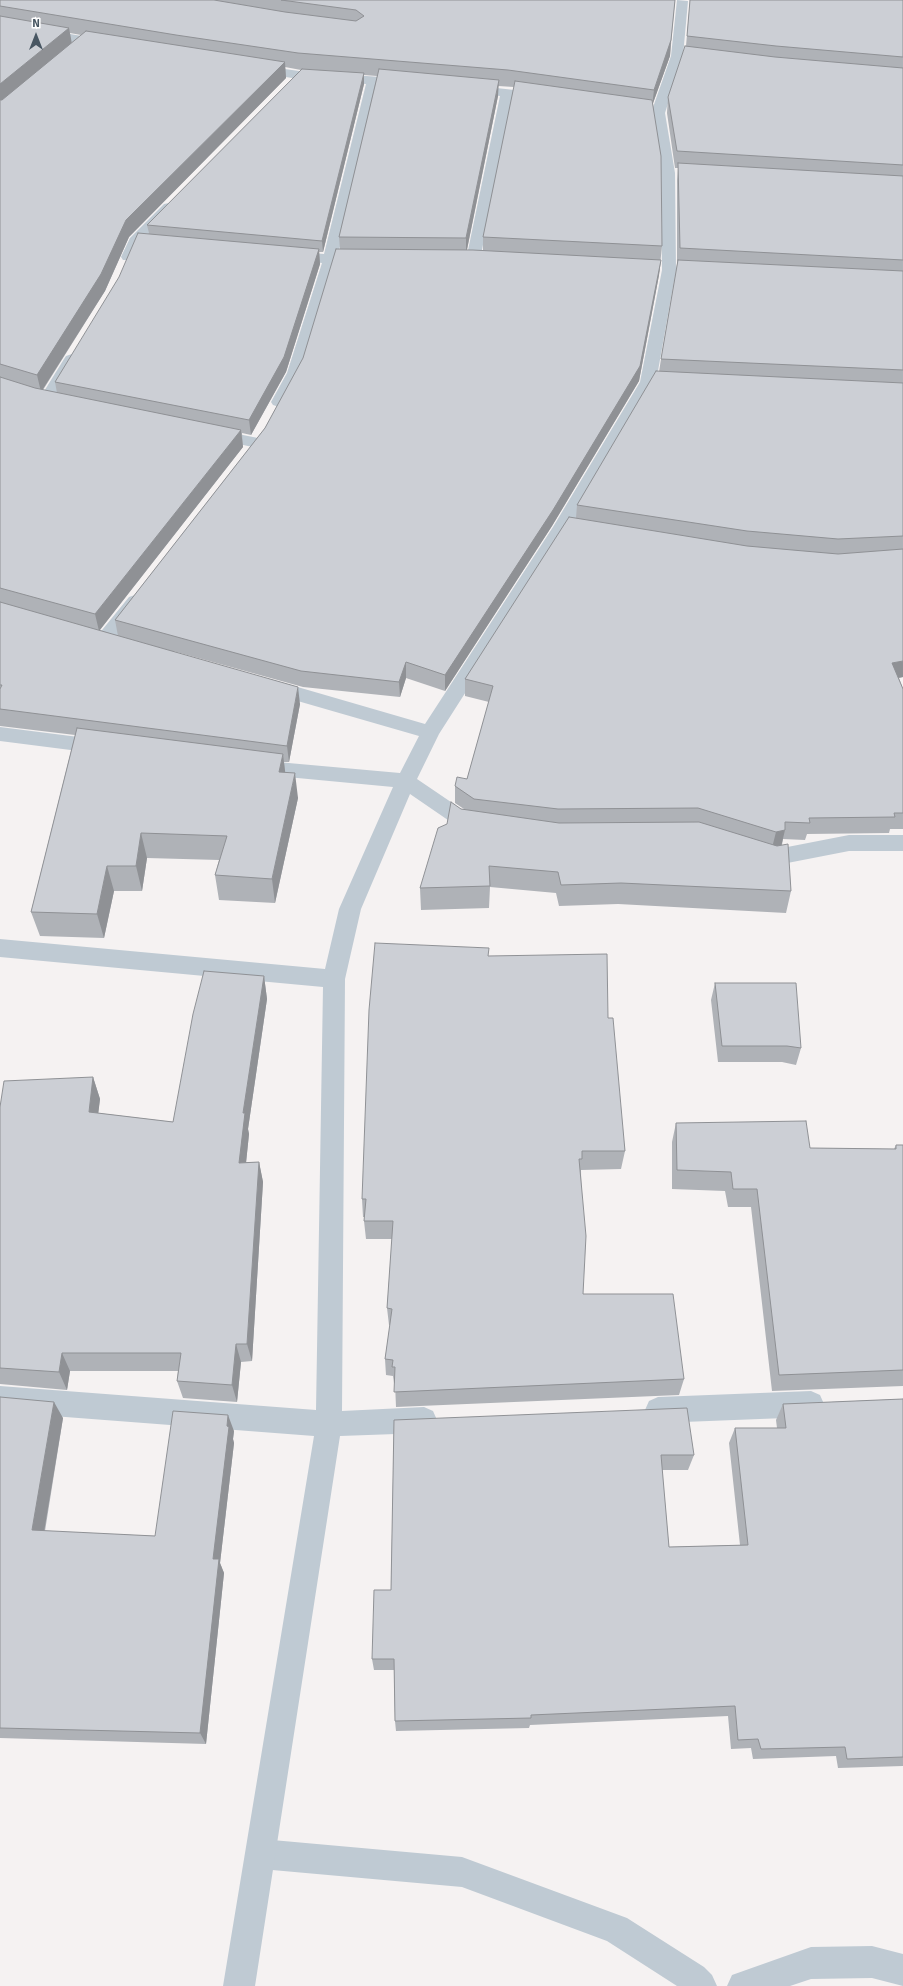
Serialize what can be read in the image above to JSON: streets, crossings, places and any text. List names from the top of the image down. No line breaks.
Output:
{"north":"top"}
